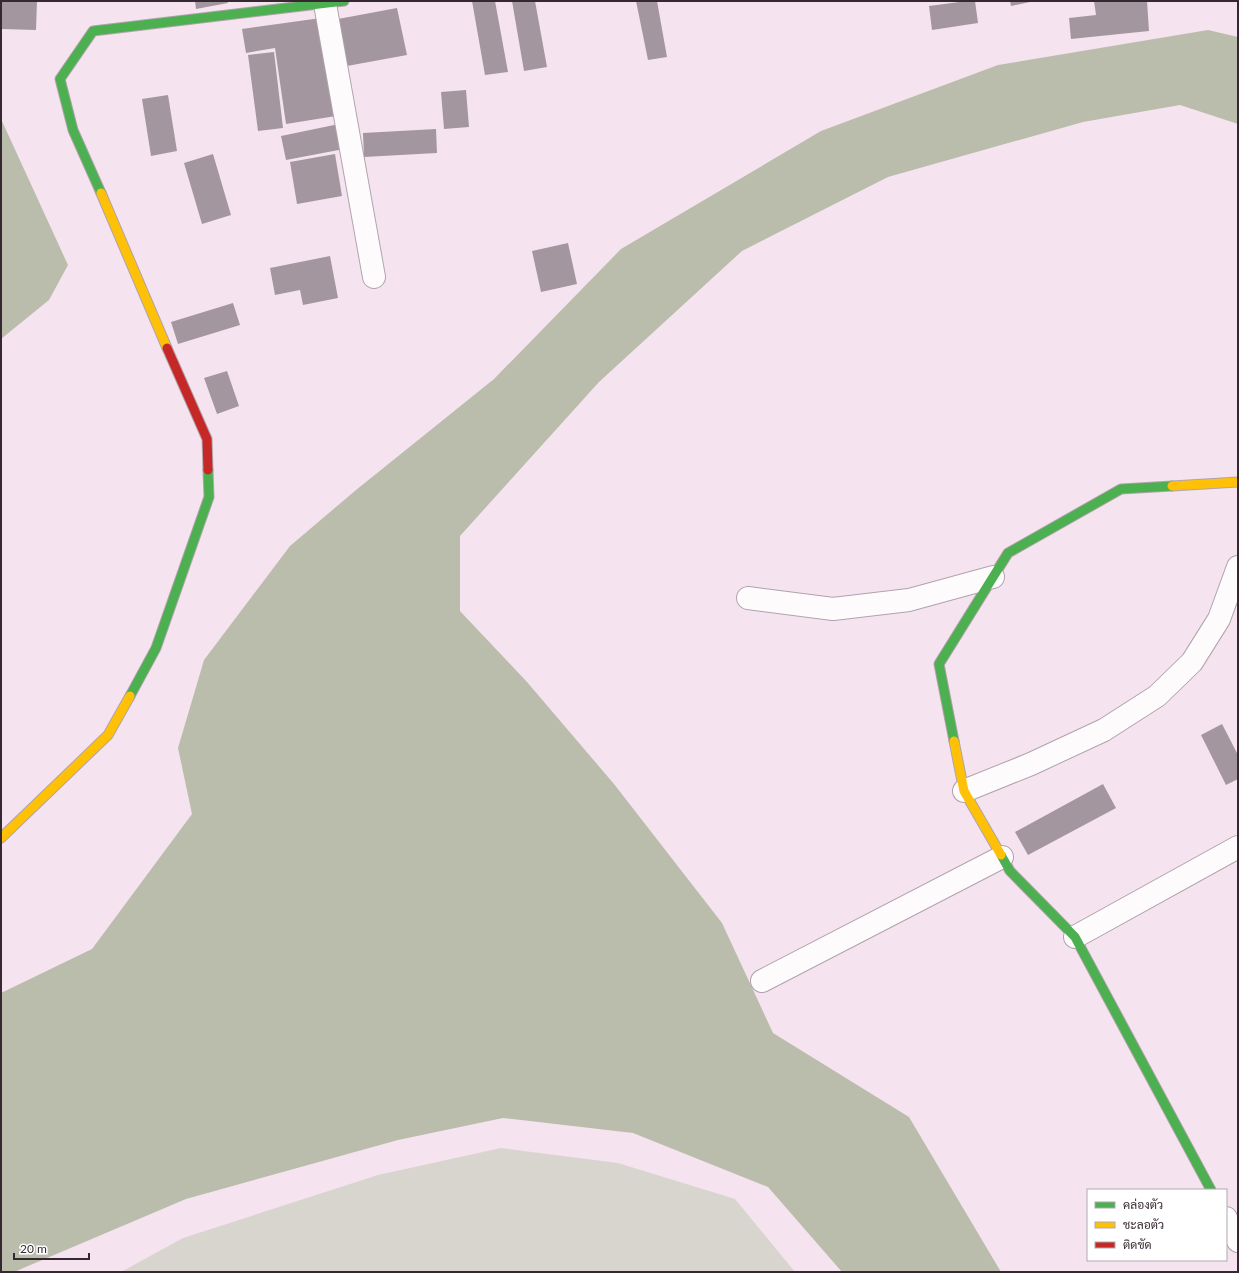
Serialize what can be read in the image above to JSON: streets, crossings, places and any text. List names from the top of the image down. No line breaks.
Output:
{"legend":["คล่องตัว","ชะลอตัว","ติดขัด"],"scale_bar":"20 m"}
